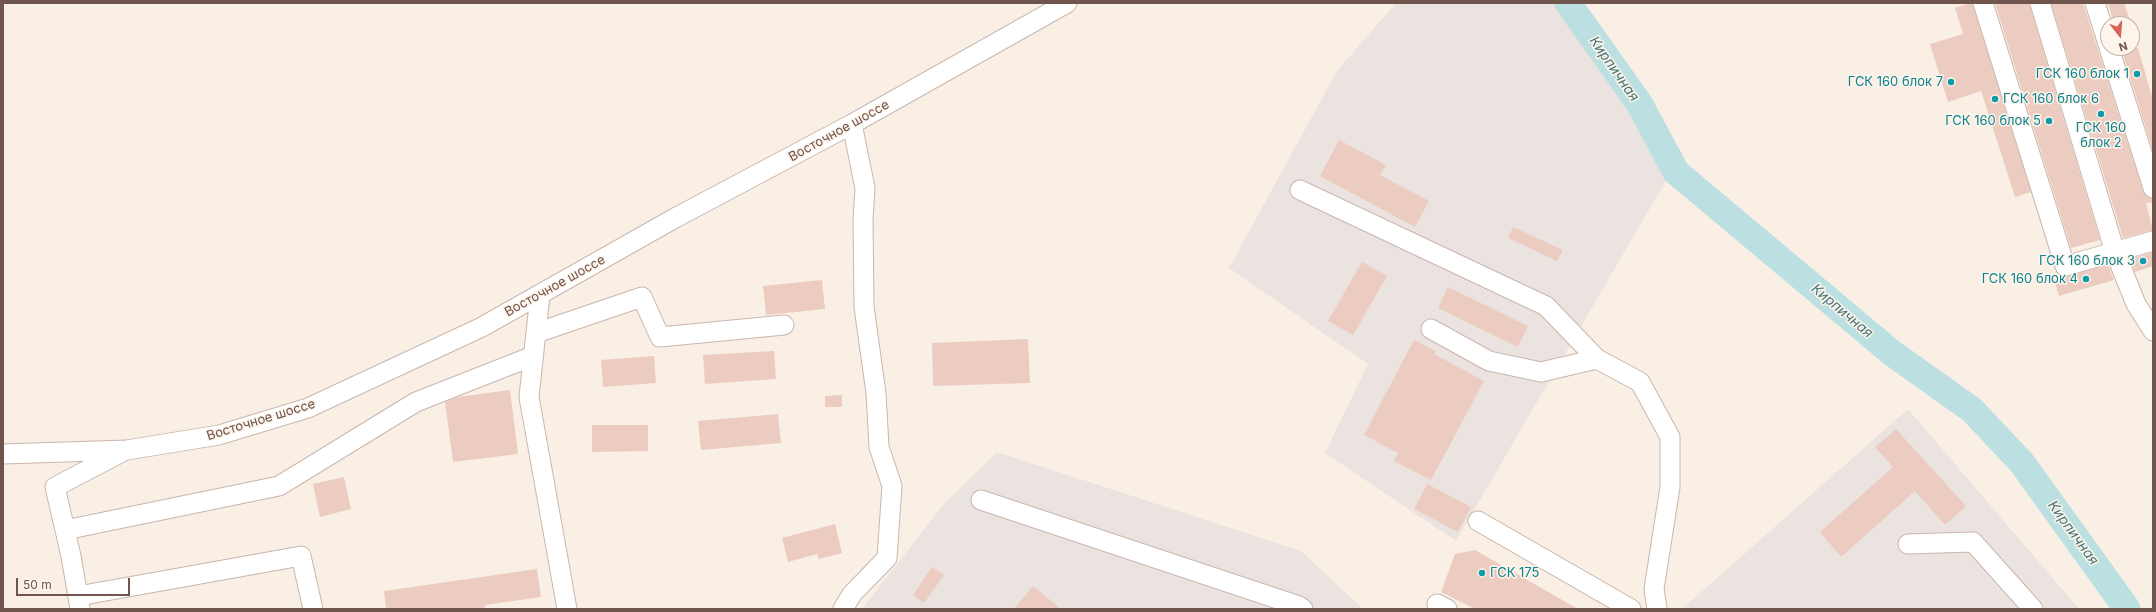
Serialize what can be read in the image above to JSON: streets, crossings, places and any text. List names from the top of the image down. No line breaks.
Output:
{"streets":{"street":["Восточное шоссе"]},"water":["Кирпичная"],"places":["ГСК 160 блок 1","ГСК 160 блок 7","ГСК 160 блок 6","ГСК 160 блок 2","ГСК 160 блок 5","ГСК 160 блок 3","ГСК 160 блок 4","ГСК 175"],"scale_bar":"50 m","north":"bottom"}
